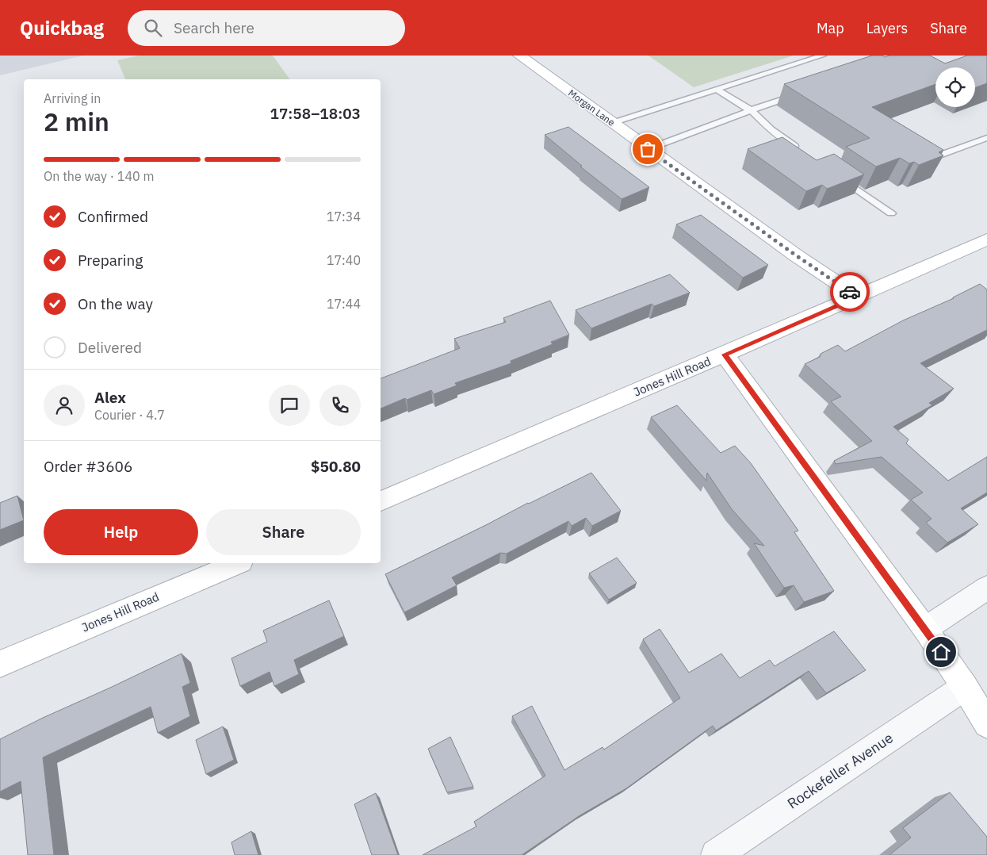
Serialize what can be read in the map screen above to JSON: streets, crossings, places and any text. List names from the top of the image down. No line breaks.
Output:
{"streets":{"street":["Morgan Lane","Jones Hill Road","Rockefeller Avenue"]},"crossings":[["Morgan Lane","Jones Hill Road"]],"page":{"header":"Quickbag","search":"Search here","nav":["Map","Layers","Share"],"heading":["2 min","Arriving in","17:58–18:03"],"panel":["Alex","Courier · 4.7","Order #3606","$50.80"],"bar":"On the way · 140 m","list":[["Confirmed","17:34"],["Preparing","17:40"],["On the way","17:44"],"Delivered"],"buttons":["Help","Share"]}}
